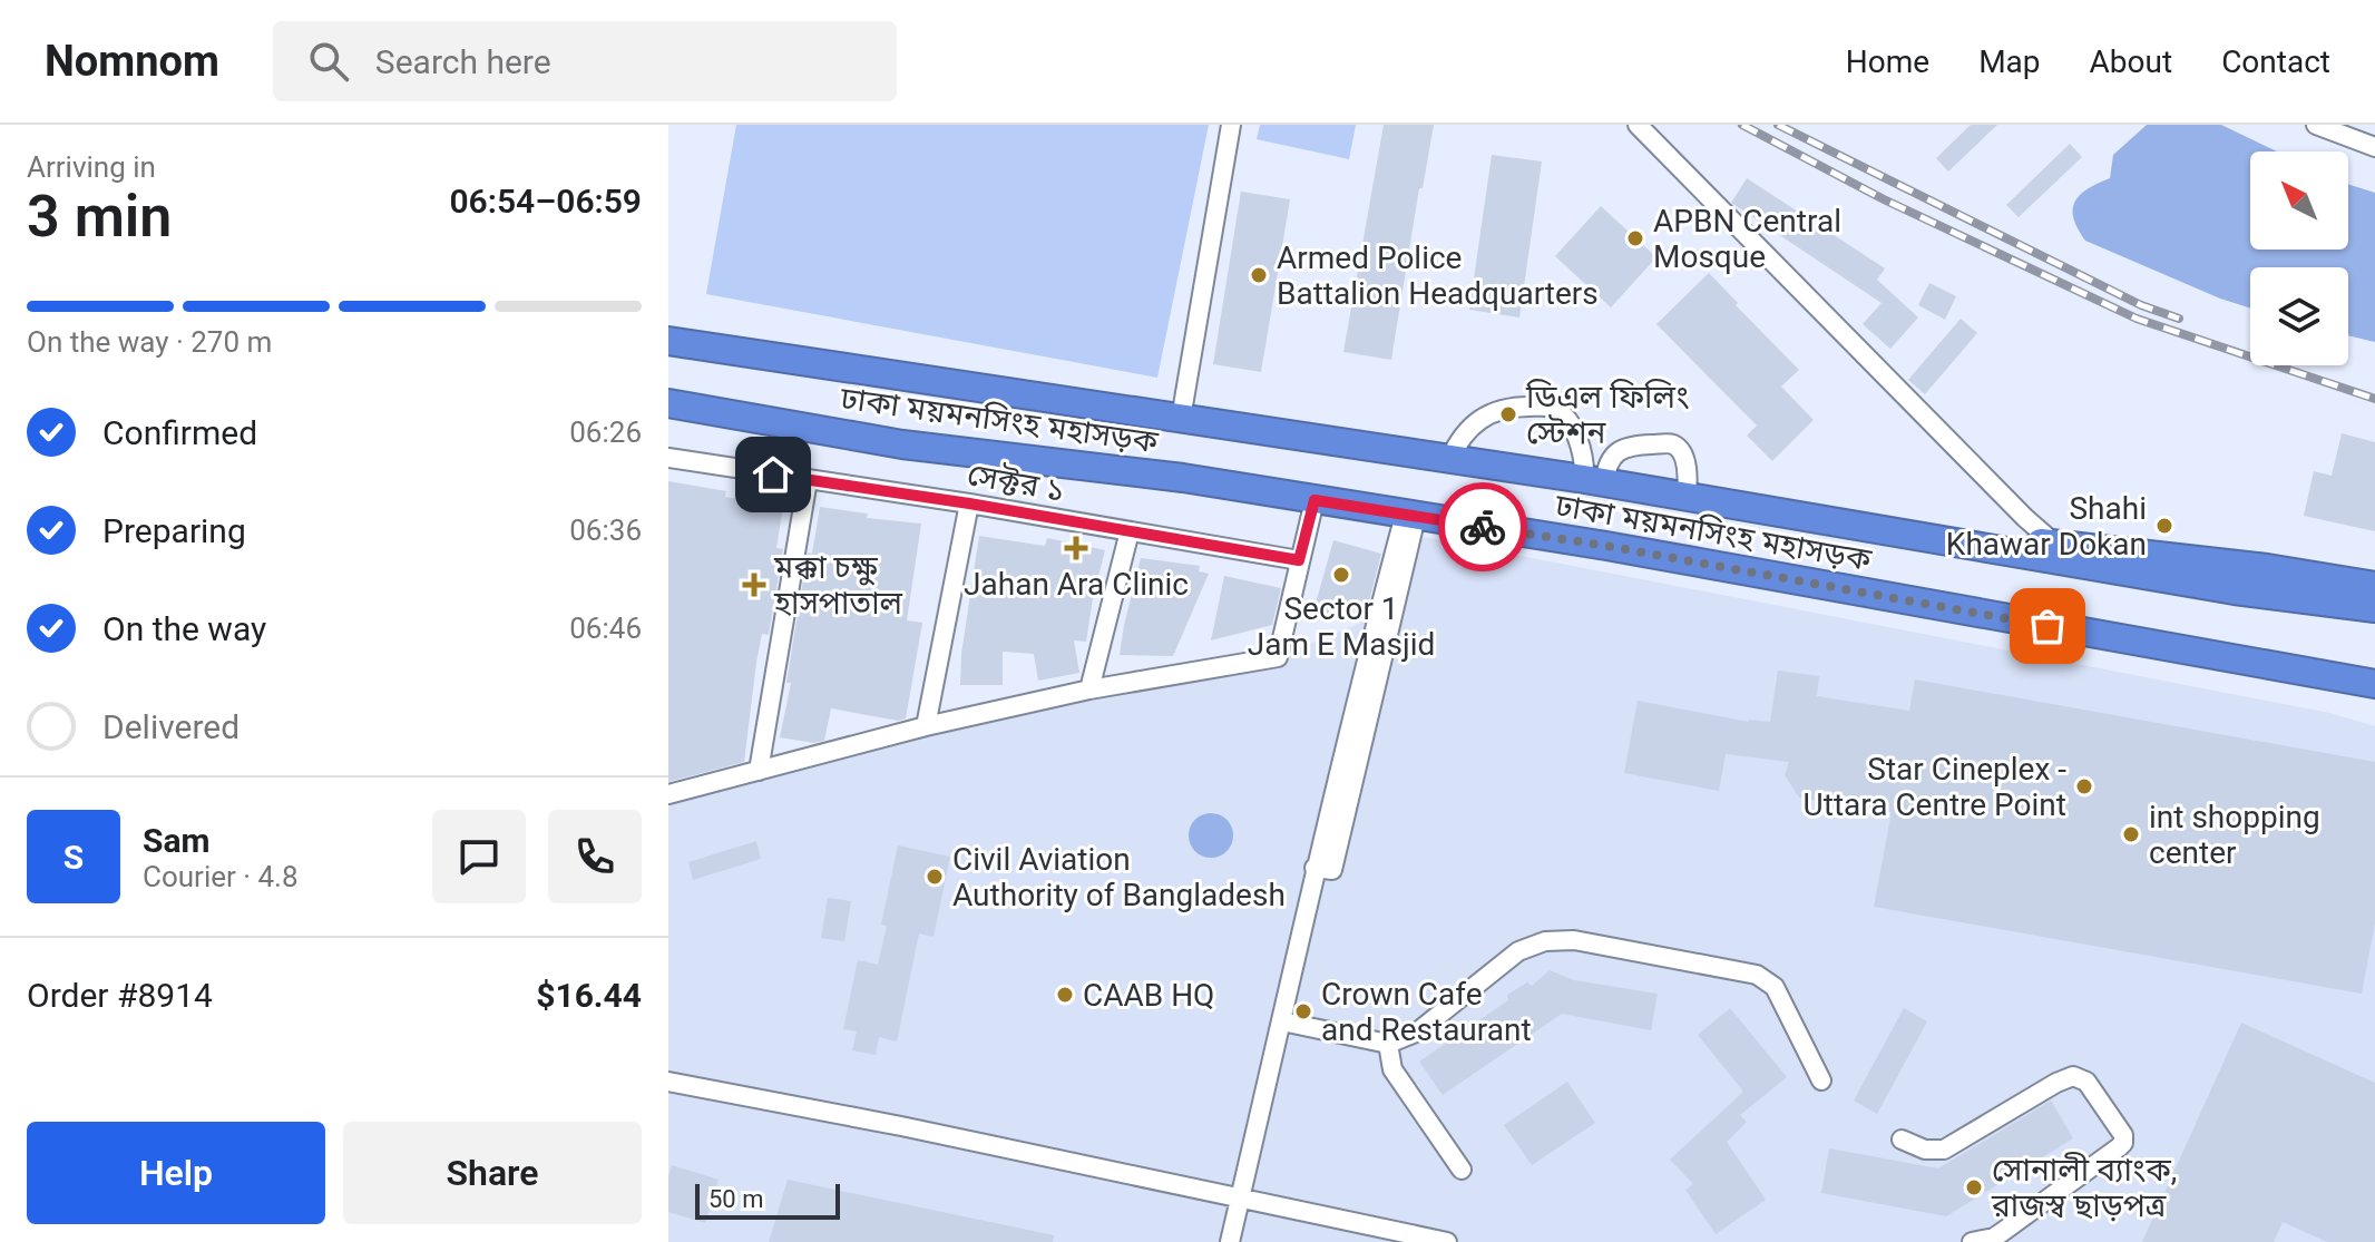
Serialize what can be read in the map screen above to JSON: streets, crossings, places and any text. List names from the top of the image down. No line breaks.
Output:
{"streets":{"highway":["ঢাকা ময়মনসিংহ মহাসড়ক"],"street":["সেক্টর ১"]},"places":{"other":["APBN Central Mosque","Armed Police Battalion Headquarters","ডিএল ফিলিং স্টেশন","Shahi Khawar Dokan","Sector 1 Jam E Masjid","Star Cineplex - Uttara Centre Point","int shopping center","Civil Aviation Authority of Bangladesh","CAAB HQ","Crown Cafe and Restaurant","সোনালী ব্যাংক, রাজস্ব ছাড়পত্র"],"health":["Jahan Ara Clinic","মক্কা চক্ষু হাসপাতাল"]},"scale_bar":"50 m","north":"top left","page":{"header":"Nomnom","search":"Search here","nav":["Home","Map","About","Contact"],"heading":["3 min","Arriving in","06:54–06:59"],"panel":["Sam","Courier · 4.8","Order #8914","$16.44"],"bar":"On the way · 270 m","list":[["Confirmed","06:26"],["Preparing","06:36"],["On the way","06:46"],"Delivered"],"round":"S","buttons":["Help","Share"],"scale":"50 m"}}
